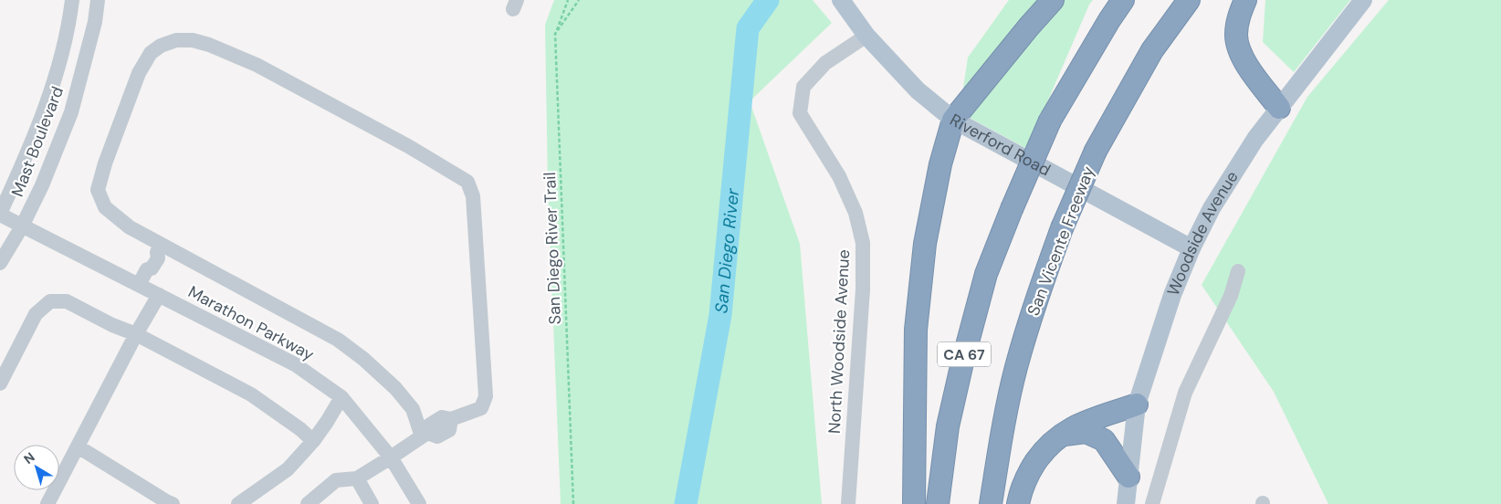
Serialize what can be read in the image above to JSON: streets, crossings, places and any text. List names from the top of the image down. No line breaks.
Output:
{"streets":{"highway":["San Vicente Freeway","CA 67"],"main road":["Riverford Road","Woodside Avenue"],"street":["Mast Boulevard","Marathon Parkway","North Woodside Avenue"],"path":["San Diego River Trail"]},"crossings":[["Mast Boulevard","Marathon Parkway"],["Riverford Road","Woodside Avenue"],["Riverford Road","North Woodside Avenue"]],"water":["San Diego River"],"north":"top left"}
